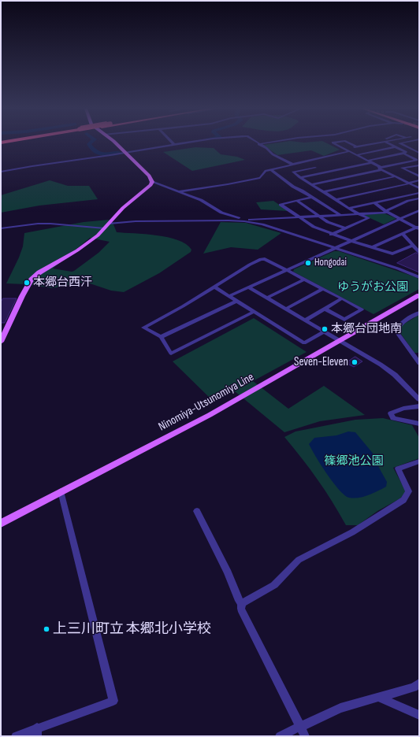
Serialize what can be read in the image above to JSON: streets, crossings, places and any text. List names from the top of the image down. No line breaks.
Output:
{"streets":{"main road":["Ninomiya-Utsunomiya Line"]},"parks":["ゆうがお公園","篠郷池公園"],"places":["Hongodai","本郷台西汗","本郷台団地南","Seven-Eleven","上三川町立 本郷北小学校"]}
